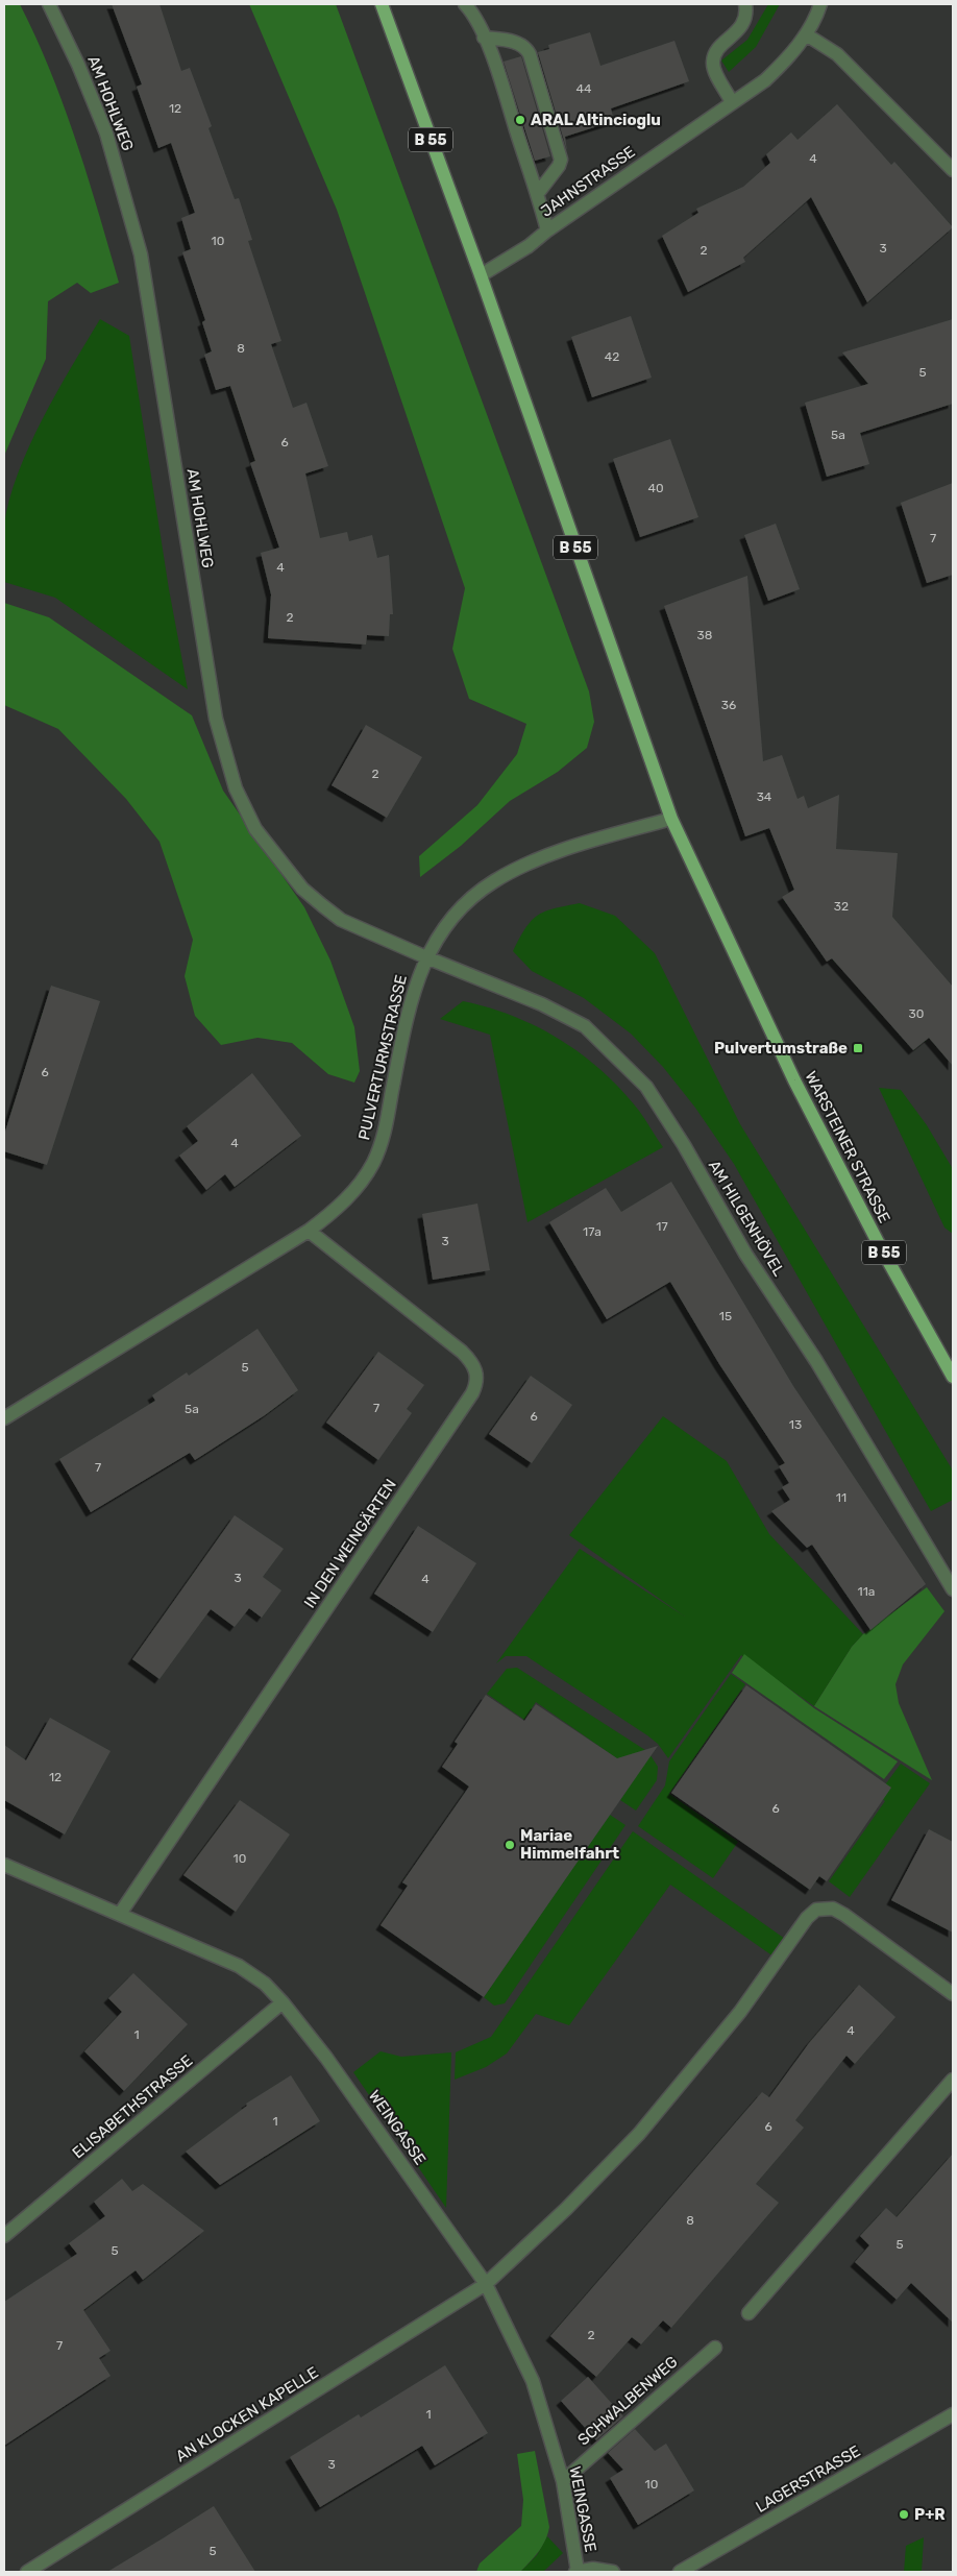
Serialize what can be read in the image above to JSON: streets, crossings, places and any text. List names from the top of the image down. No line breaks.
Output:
{"streets":{"main road":["B 55","WARSTEINER STRASSE"],"street":["AM HOHLWEG","JAHNSTRASSE","PULVERTURMSTRASSE","AM HILGENHÖVEL","IN DEN WEINGÄRTEN","ELISABETHSTRASSE","WEINGASSE","SCHWALBENWEG","AN KLOCKEN KAPELLE","LAGERSTRASSE"]},"crossings":[["AM HOHLWEG","PULVERTURMSTRASSE"],["AM HOHLWEG","AM HILGENHÖVEL"],["B 55","JAHNSTRASSE"],["B 55","PULVERTURMSTRASSE"],["B 55","WARSTEINER STRASSE"],["PULVERTURMSTRASSE","WARSTEINER STRASSE"],["PULVERTURMSTRASSE","AM HILGENHÖVEL"],["PULVERTURMSTRASSE","IN DEN WEINGÄRTEN"],["IN DEN WEINGÄRTEN","WEINGASSE"],["ELISABETHSTRASSE","WEINGASSE"],["WEINGASSE","SCHWALBENWEG"],["WEINGASSE","AN KLOCKEN KAPELLE"]],"places":{"other":["ARAL Altincioglu","Mariae Himmelfahrt","P+R"],"transit":["Pulvertumstraße"]},"house_numbers":["44","12","4","10","3","2","8","42","5","5a","6","40","7","4","2","38","36","2","34","32","30","6","4","17","17a","3","15","5","7","5a","6","13","7","11","3","4","11a","12","6","10","4","1","1","6","8","5","5","2","7","1","3","10","5"]}
